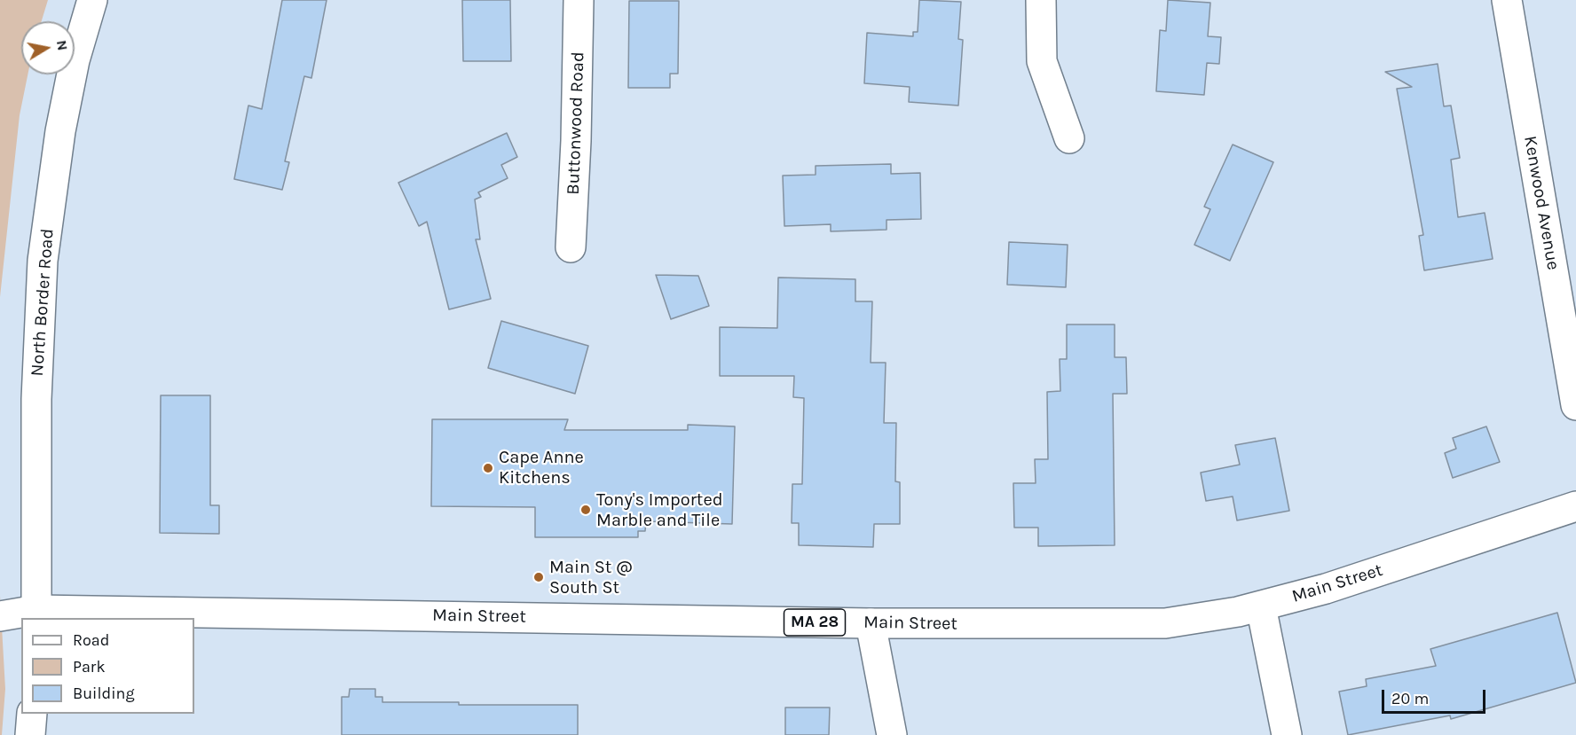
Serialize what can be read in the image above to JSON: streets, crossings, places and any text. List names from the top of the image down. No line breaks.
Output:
{"streets":{"main road":["Buttonwood Road","Kenwood Avenue","North Border Road","Main Street","MA 28"]},"crossings":[["North Border Road","Main Street"],["North Border Road","MA 28"],["Main Street","MA 28"]],"places":["Cape Anne Kitchens","Tony's Imported Marble and Tile","Main St @ South St"],"legend":["Road","Park","Building"],"scale_bar":"20 m","north":"right"}
